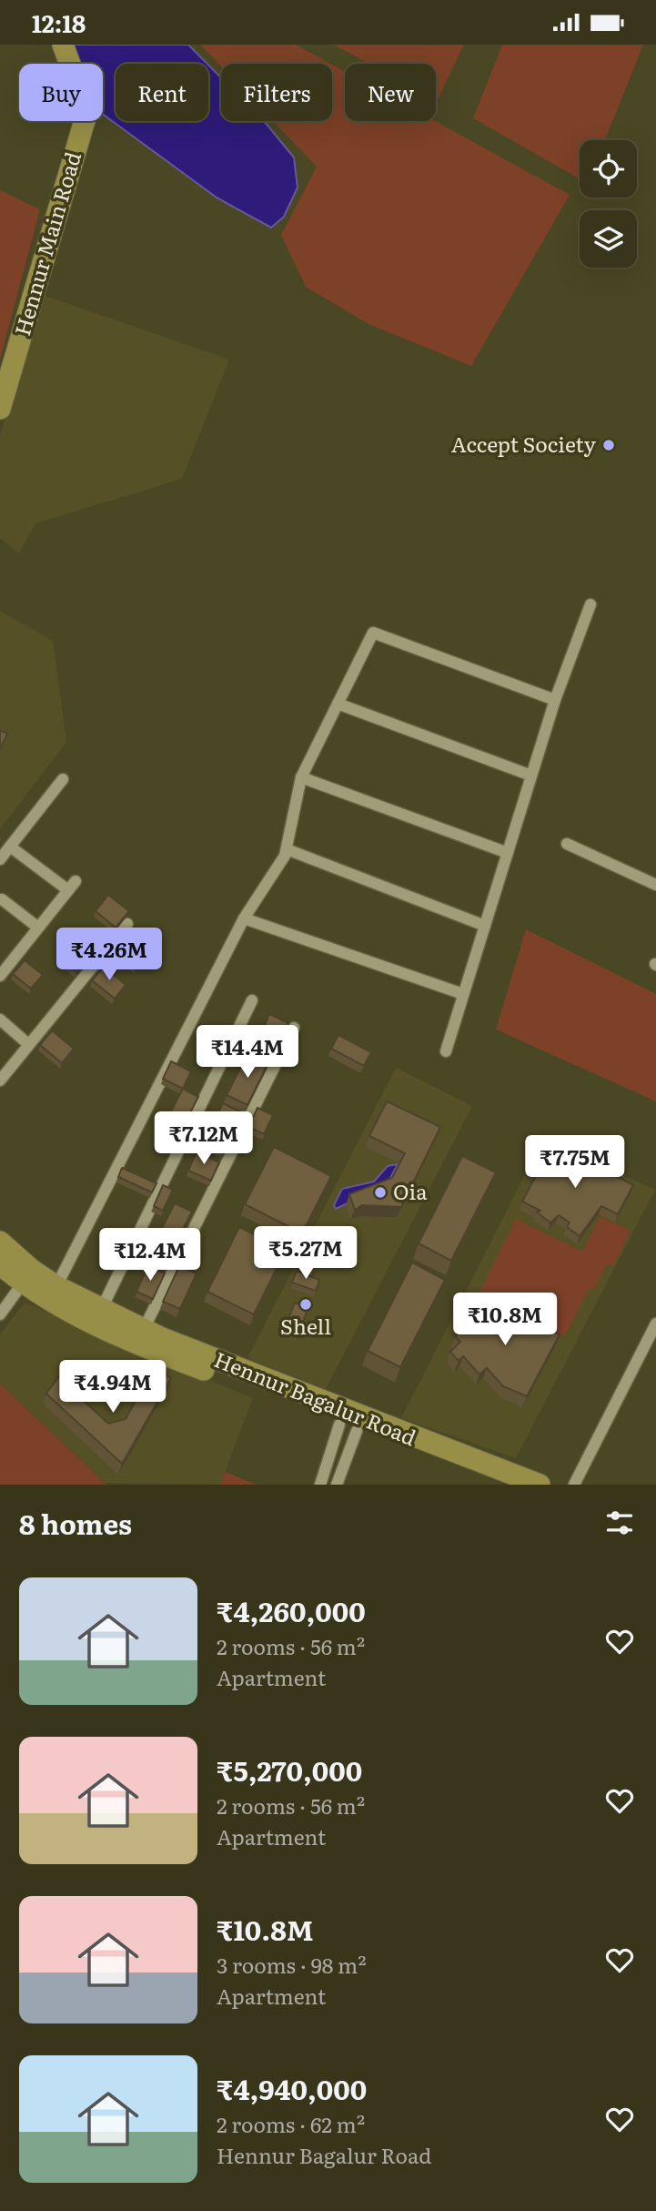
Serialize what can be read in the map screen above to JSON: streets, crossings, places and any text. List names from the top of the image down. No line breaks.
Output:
{"streets":{"main road":["Hennur Main Road","Hennur Bagalur Road"]},"places":["Accept Society","Oia","Shell"],"page":{"status":"12:18","chip":["Buy","Rent","Filters","New"],"price":["₹4.26M","₹14.4M","₹7.12M","₹7.75M","₹5.27M","₹12.4M","₹10.8M","₹4.94M"],"heading":"8 homes","list":[{"name":"₹4,260,000","note":"2 rooms · 56 m² · Apartment"},{"name":"₹5,270,000","note":"2 rooms · 56 m² · Apartment"},{"name":"₹10.8M","note":"3 rooms · 98 m² · Apartment"},{"name":"₹4,940,000","note":"2 rooms · 62 m² · Hennur Bagalur Road"}]}}
